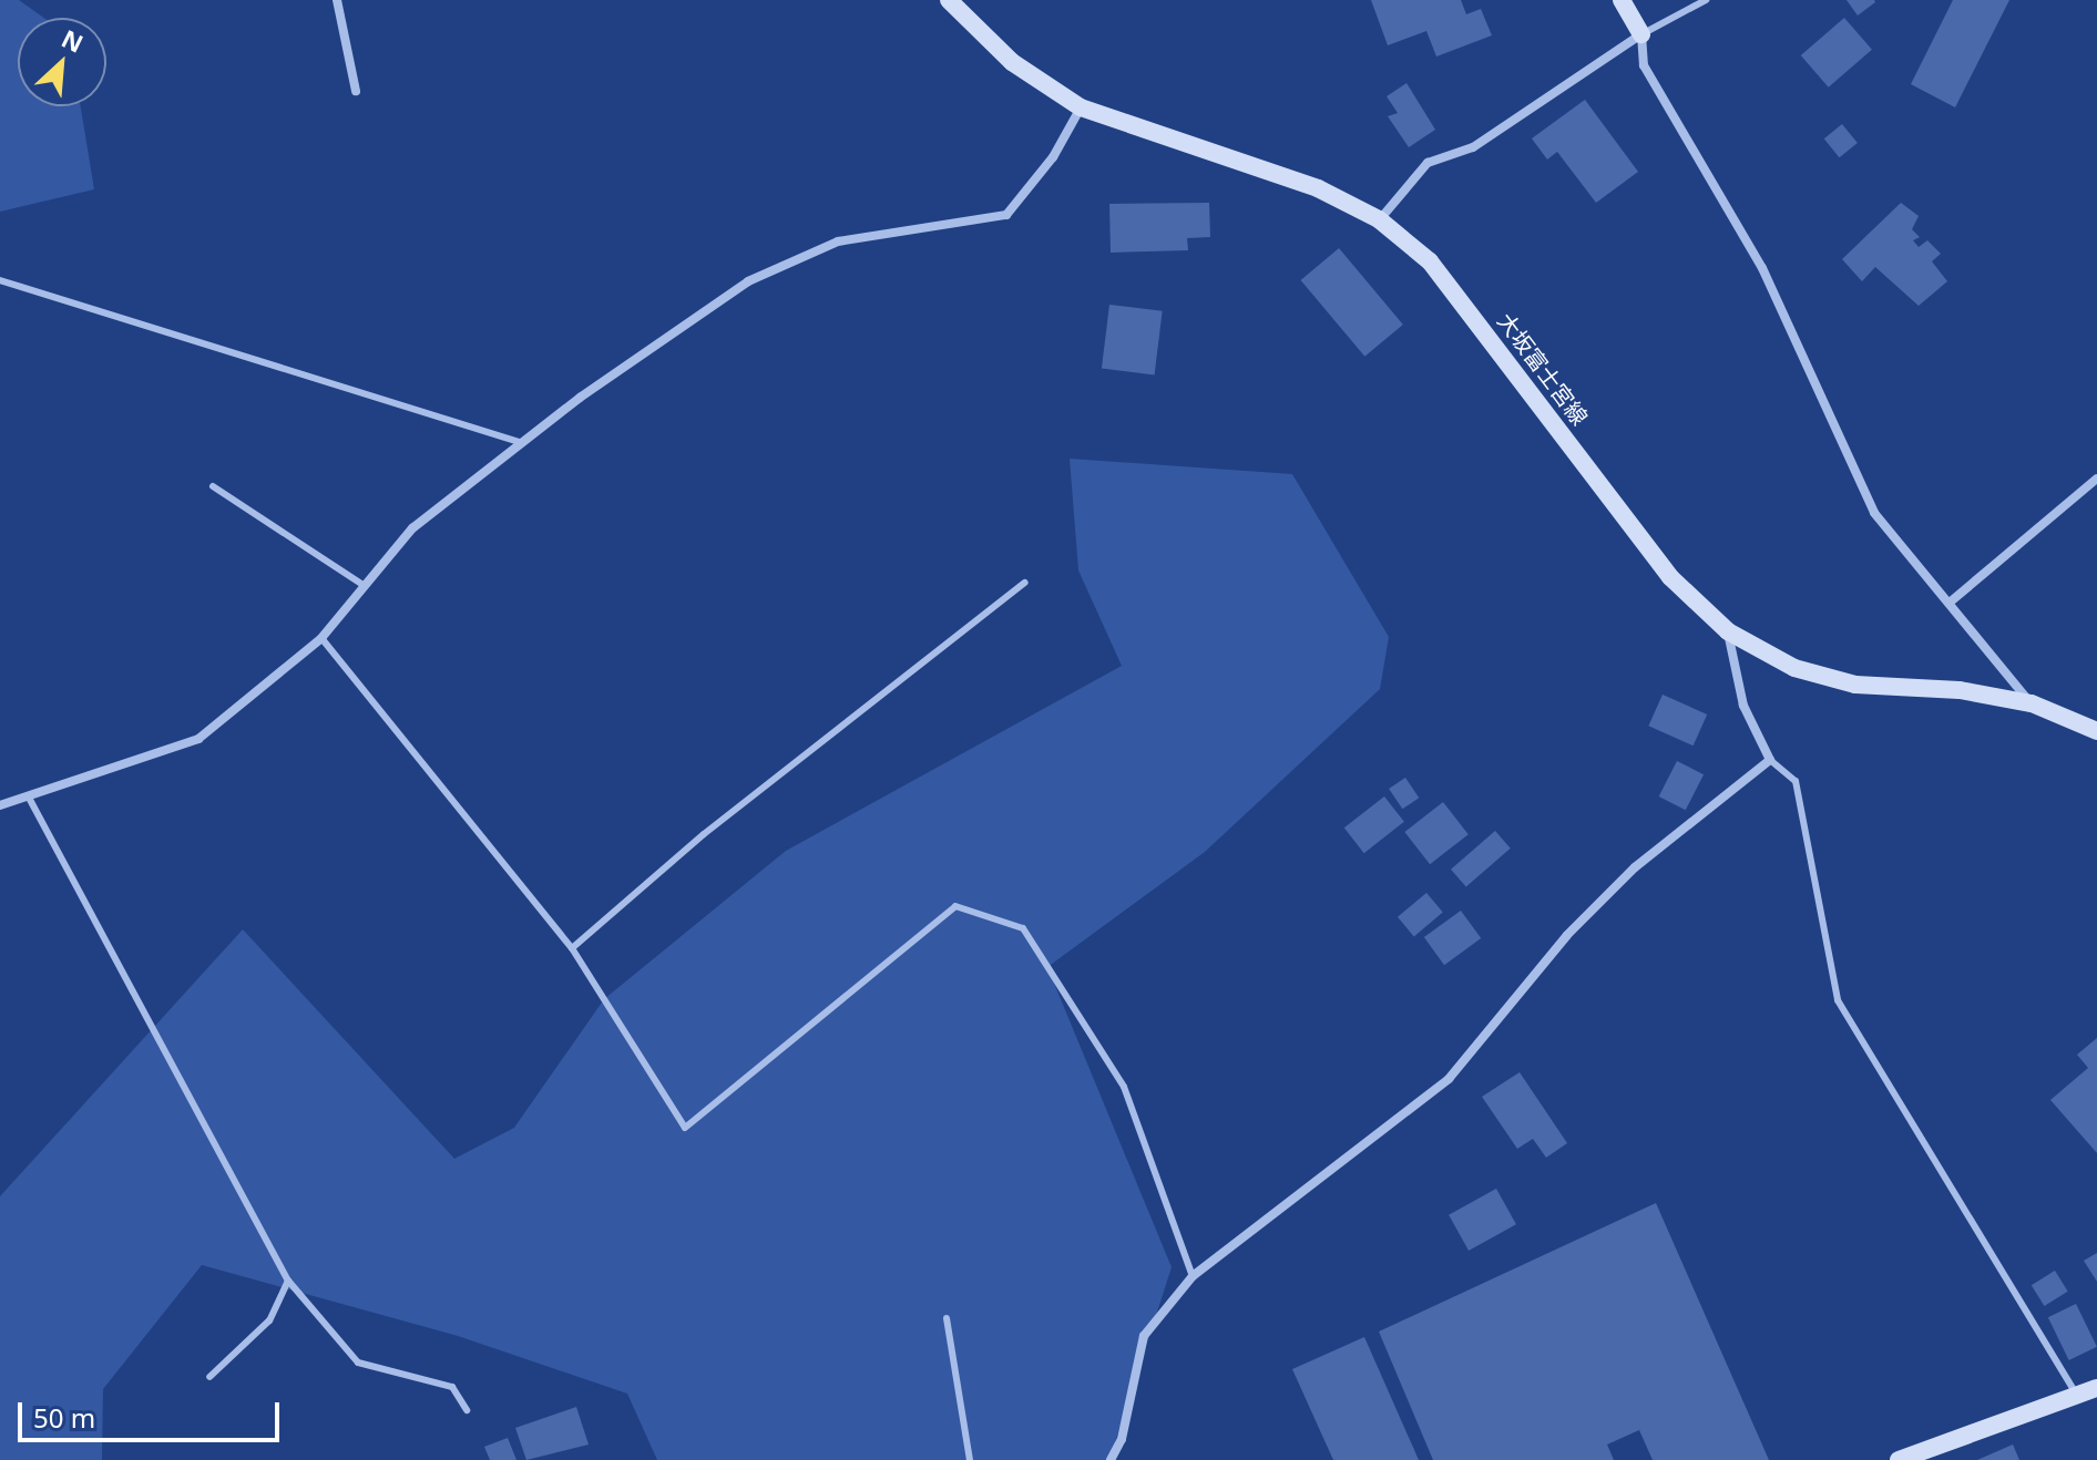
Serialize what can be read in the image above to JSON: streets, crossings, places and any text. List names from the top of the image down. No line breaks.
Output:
{"streets":{"main road":["大坂富士宮線"]},"scale_bar":"50 m","north":"top right"}
